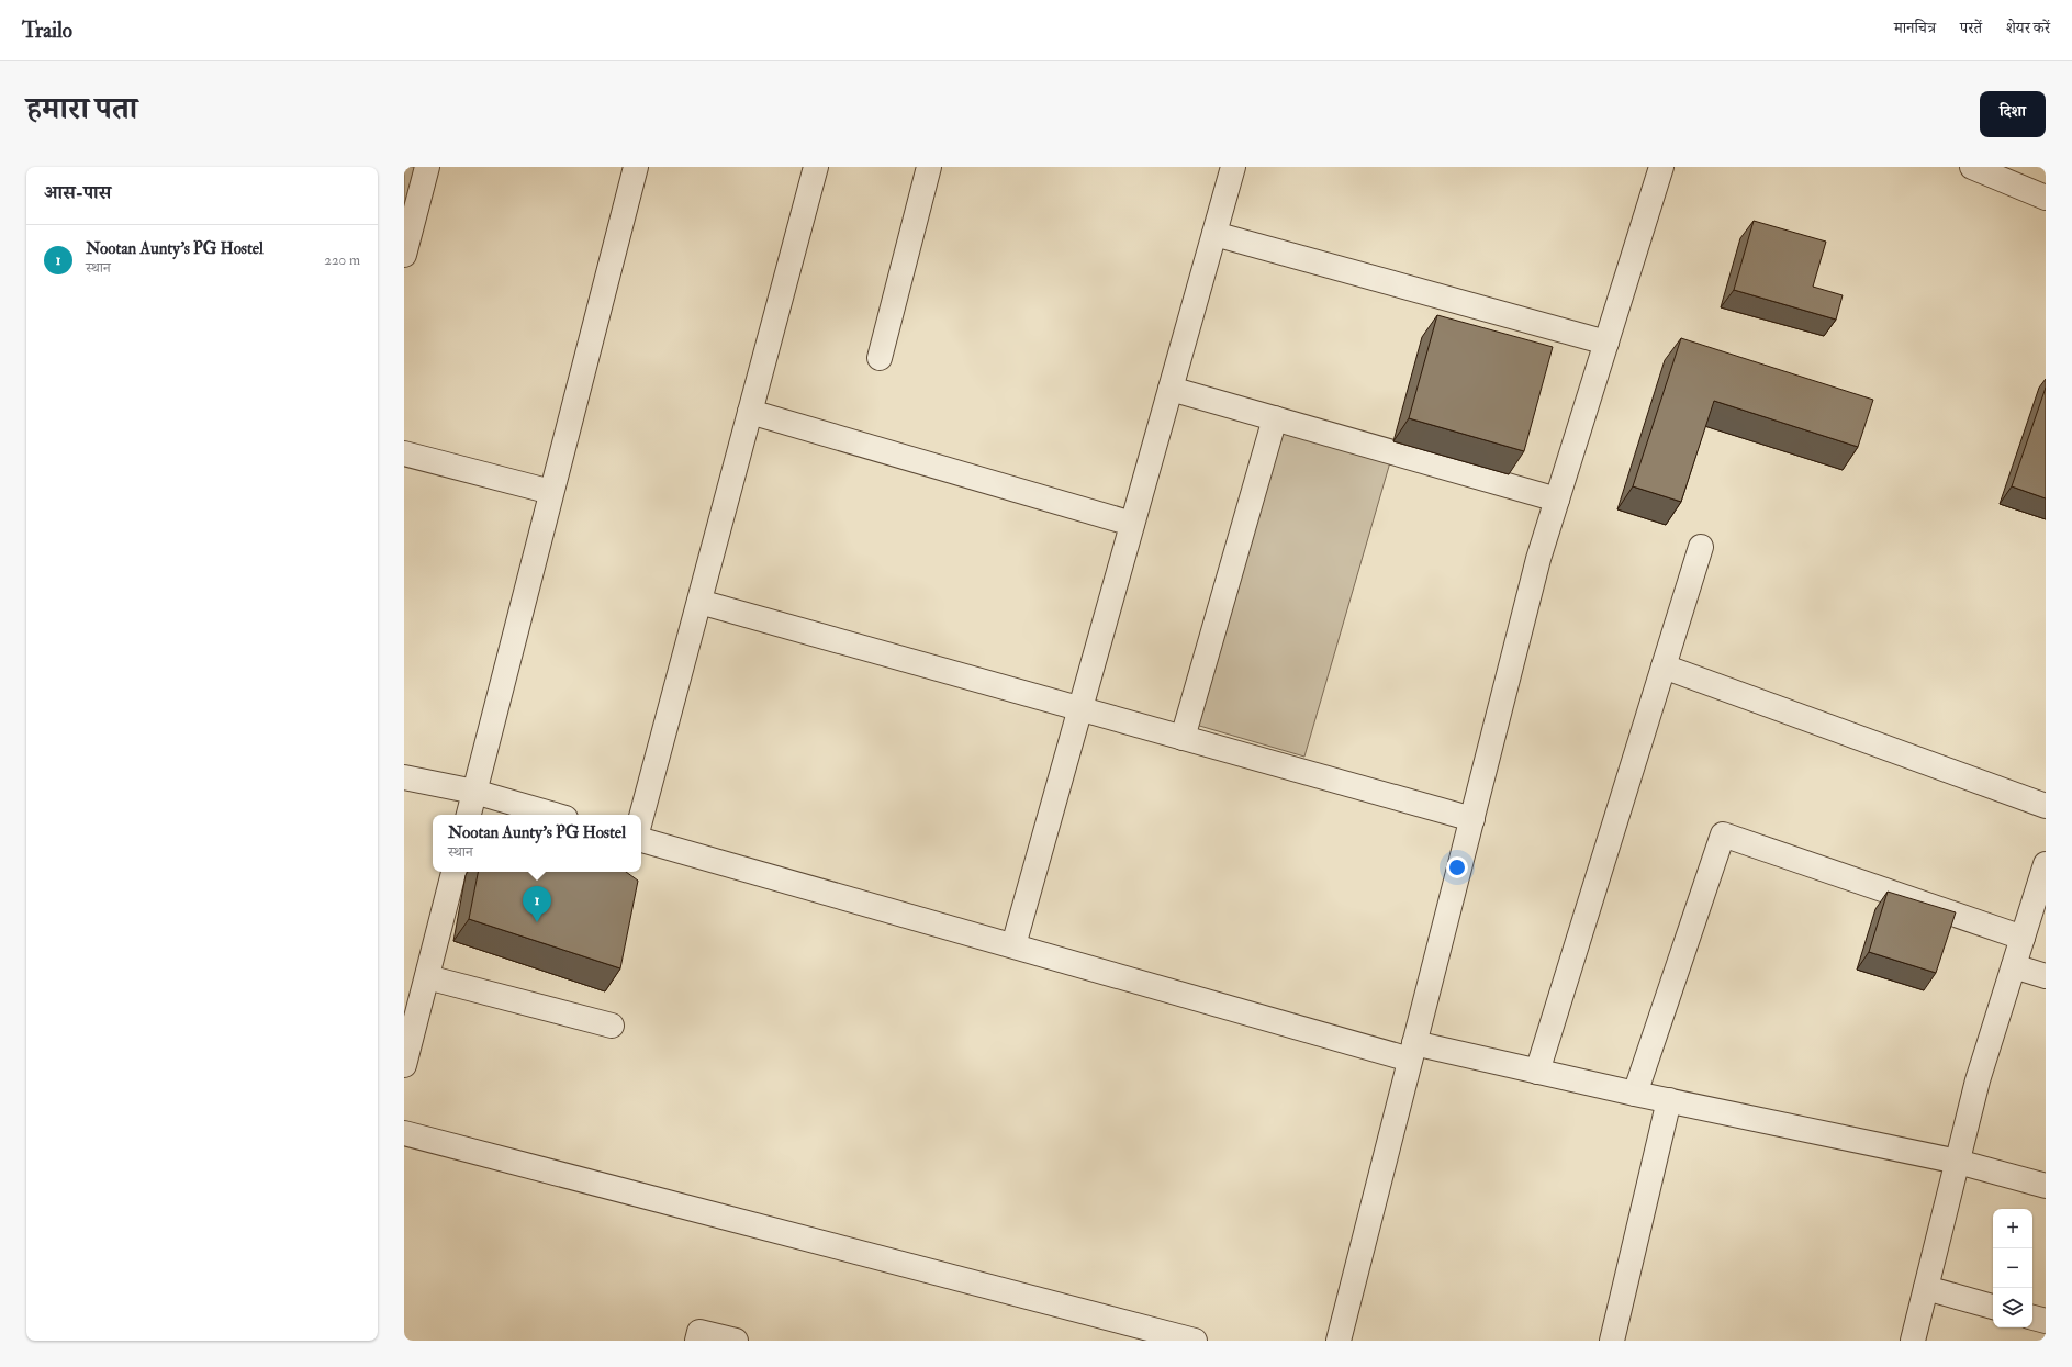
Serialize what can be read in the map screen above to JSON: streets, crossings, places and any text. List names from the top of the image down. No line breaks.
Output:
{"page":{"header":"Trailo","nav":["मानचित्र","परतें","शेयर करें"],"title":"हमारा पता","buttons":"दिशा","heading":"आस-पास","list":[{"mark":"1","name":"Nootan Aunty's PG Hostel","note":"स्थान","value":"220 m"}],"popup":["Nootan Aunty's PG Hostel","स्थान"],"pins":"1","map_buttons":["+","−"]}}
